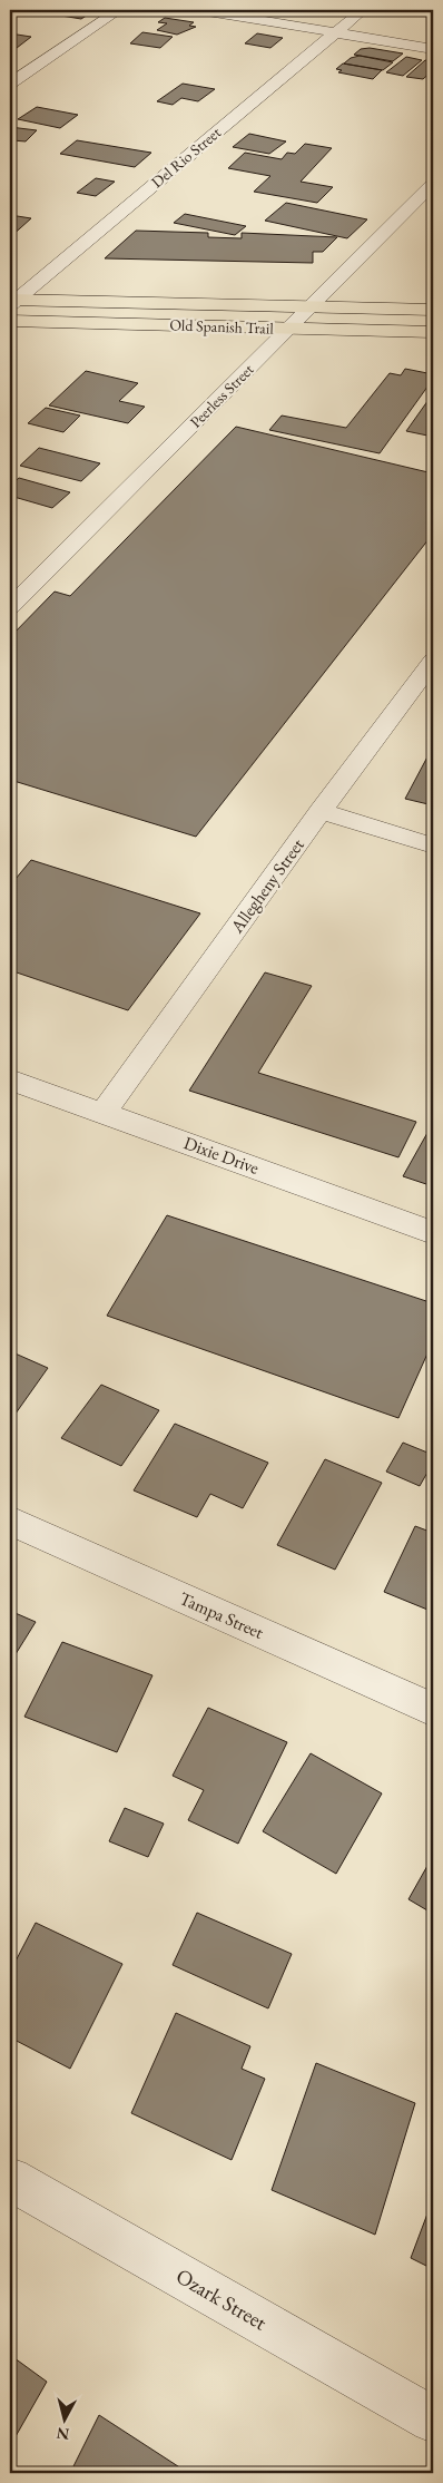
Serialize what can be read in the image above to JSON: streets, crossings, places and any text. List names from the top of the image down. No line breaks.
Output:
{"streets":{"main road":["Old Spanish Trail"],"street":["Del Rio Street","Peerless Street","Allegheny Street","Dixie Drive","Tampa Street","Ozark Street"]},"crossings":[["Del Rio Street","Old Spanish Trail"],["Old Spanish Trail","Peerless Street"],["Allegheny Street","Dixie Drive"]],"north":"bottom"}
